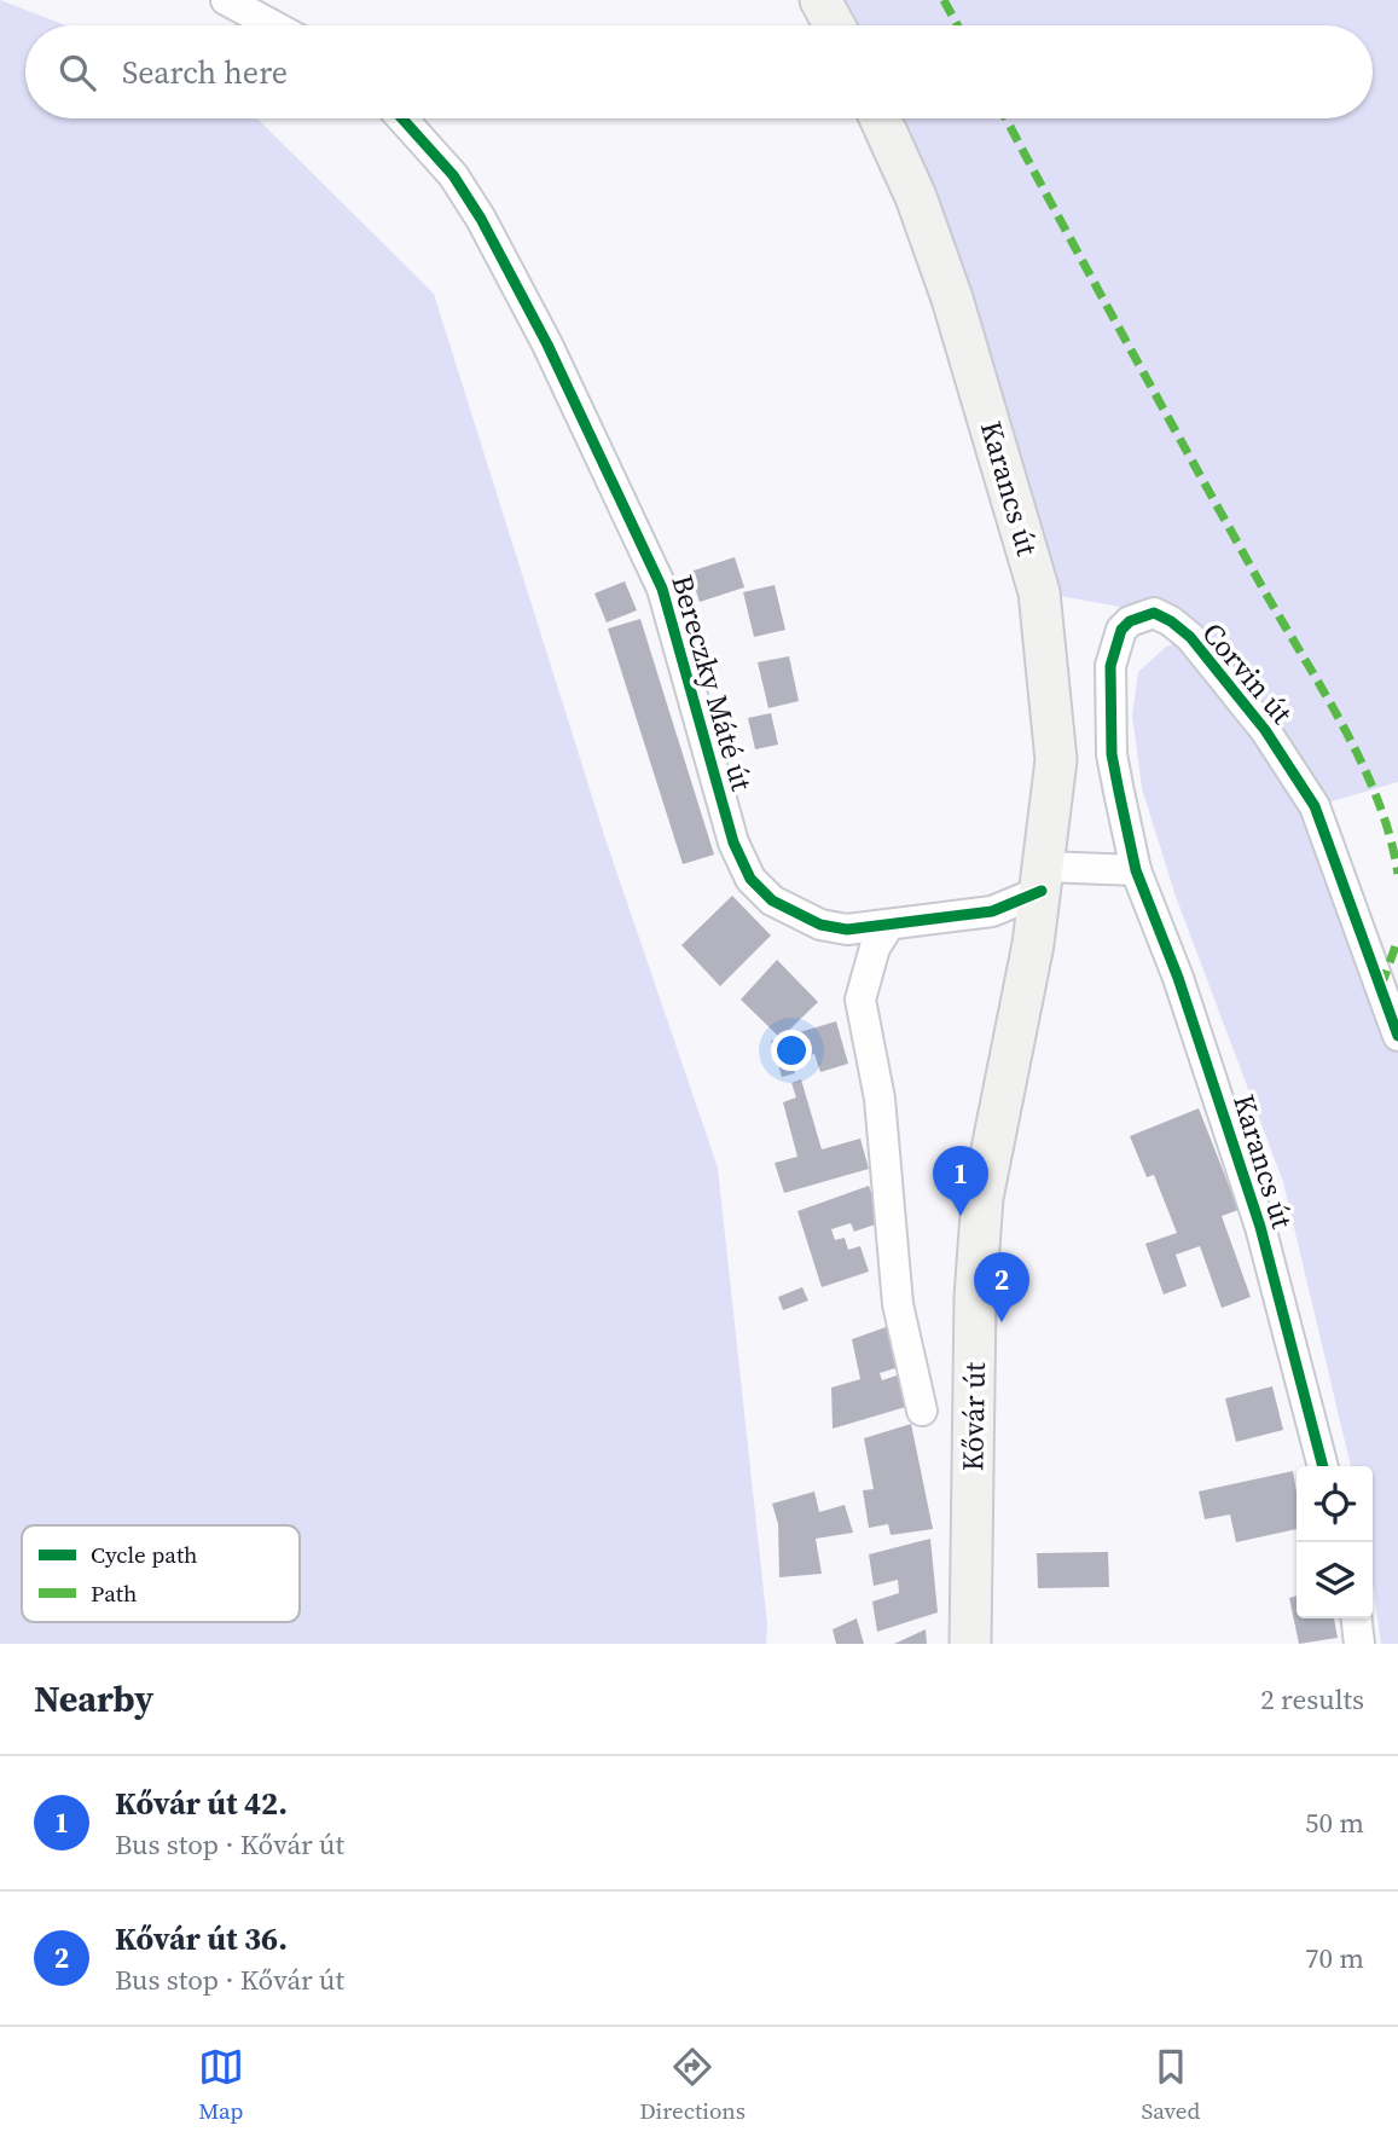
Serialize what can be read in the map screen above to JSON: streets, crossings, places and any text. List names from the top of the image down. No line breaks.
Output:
{"streets":{"main road":["Karancs út","Kővár út"],"street":["Corvin út","Bereczky Máté út"]},"crossings":[["Karancs út","Corvin út"],["Karancs út","Bereczky Máté út"],["Karancs út","Kővár út"],["Bereczky Máté út","Kővár út"]],"legend":["Cycle path","Path"],"page":{"search":"Search here","pins":["1","2"],"heading":["Nearby","2 results"],"list":[{"mark":"1","name":"Kővár út 42.","note":"Bus stop · Kővár út","value":"50 m"},{"mark":"2","name":"Kővár út 36.","note":"Bus stop · Kővár út","value":"70 m"}],"nav":["Map","Directions","Saved"]}}
